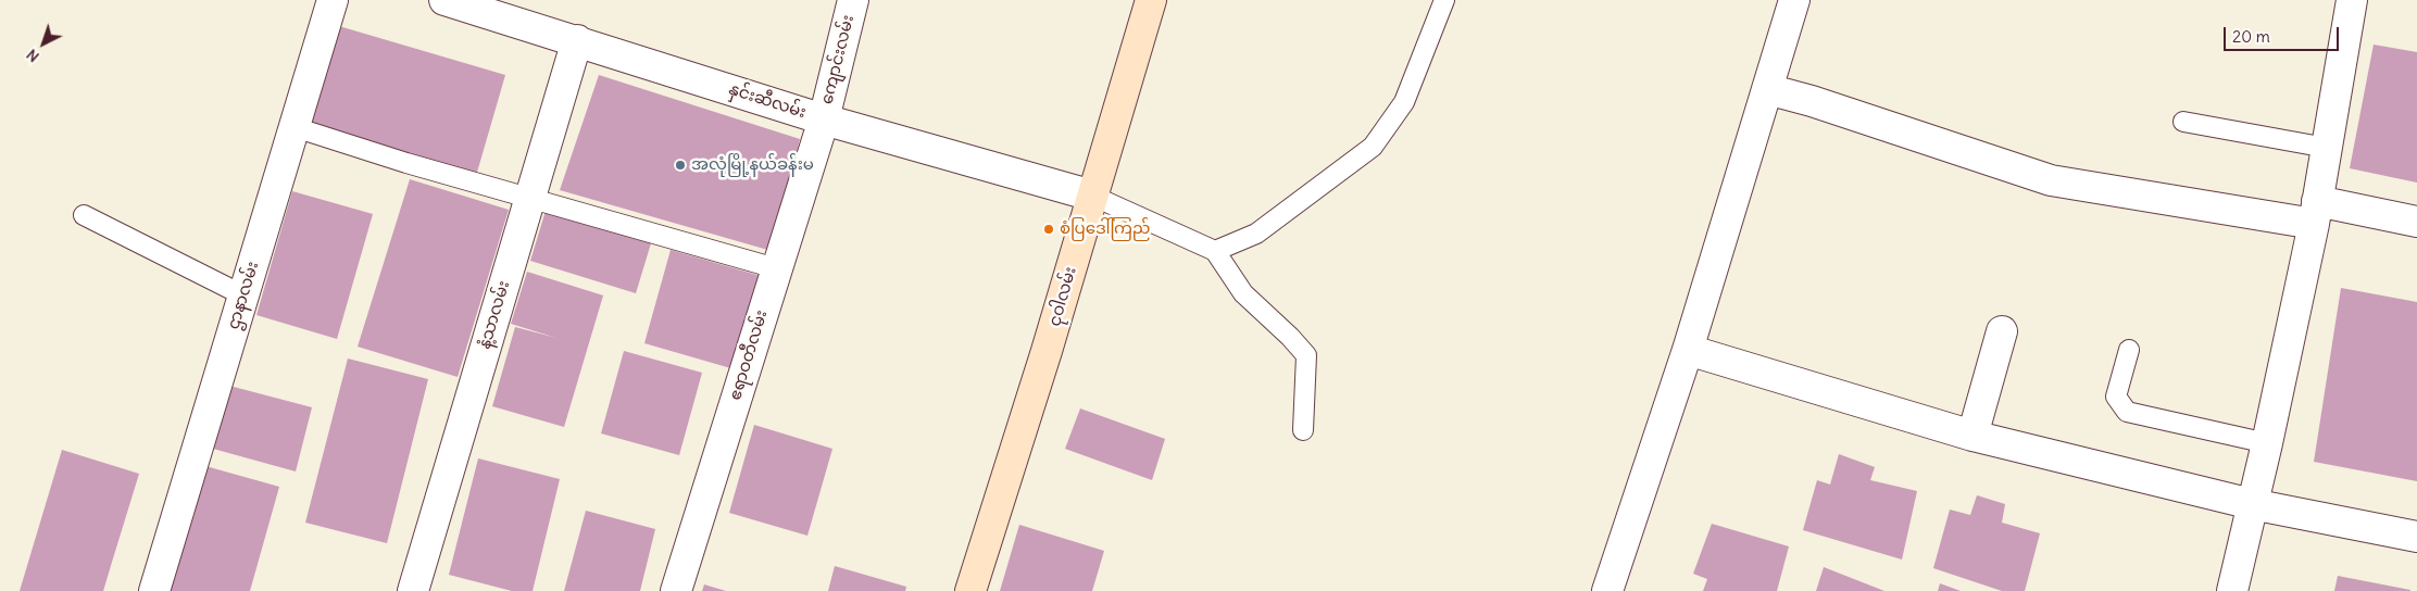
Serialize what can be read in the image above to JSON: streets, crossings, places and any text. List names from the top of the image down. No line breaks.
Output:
{"streets":{"street":["ကျောင်းလမ်း","နှင်းဆီလမ်း","ဌာနာလမ်း","ငုဝါလမ်း","နံ့သာလမ်း","ဧရာဝတီလမ်း"]},"crossings":[["ကျောင်းလမ်း","နှင်းဆီလမ်း"],["ကျောင်းလမ်း","ဧရာဝတီလမ်း"],["နှင်းဆီလမ်း","ငုဝါလမ်း"],["နှင်းဆီလမ်း","နံ့သာလမ်း"],["နှင်းဆီလမ်း","ဧရာဝတီလမ်း"]],"places":["အလုံမြို့နယ်ခန်းမ","စံပြဒေါ်ကြည်"],"scale_bar":"20 m","north":"bottom left"}
